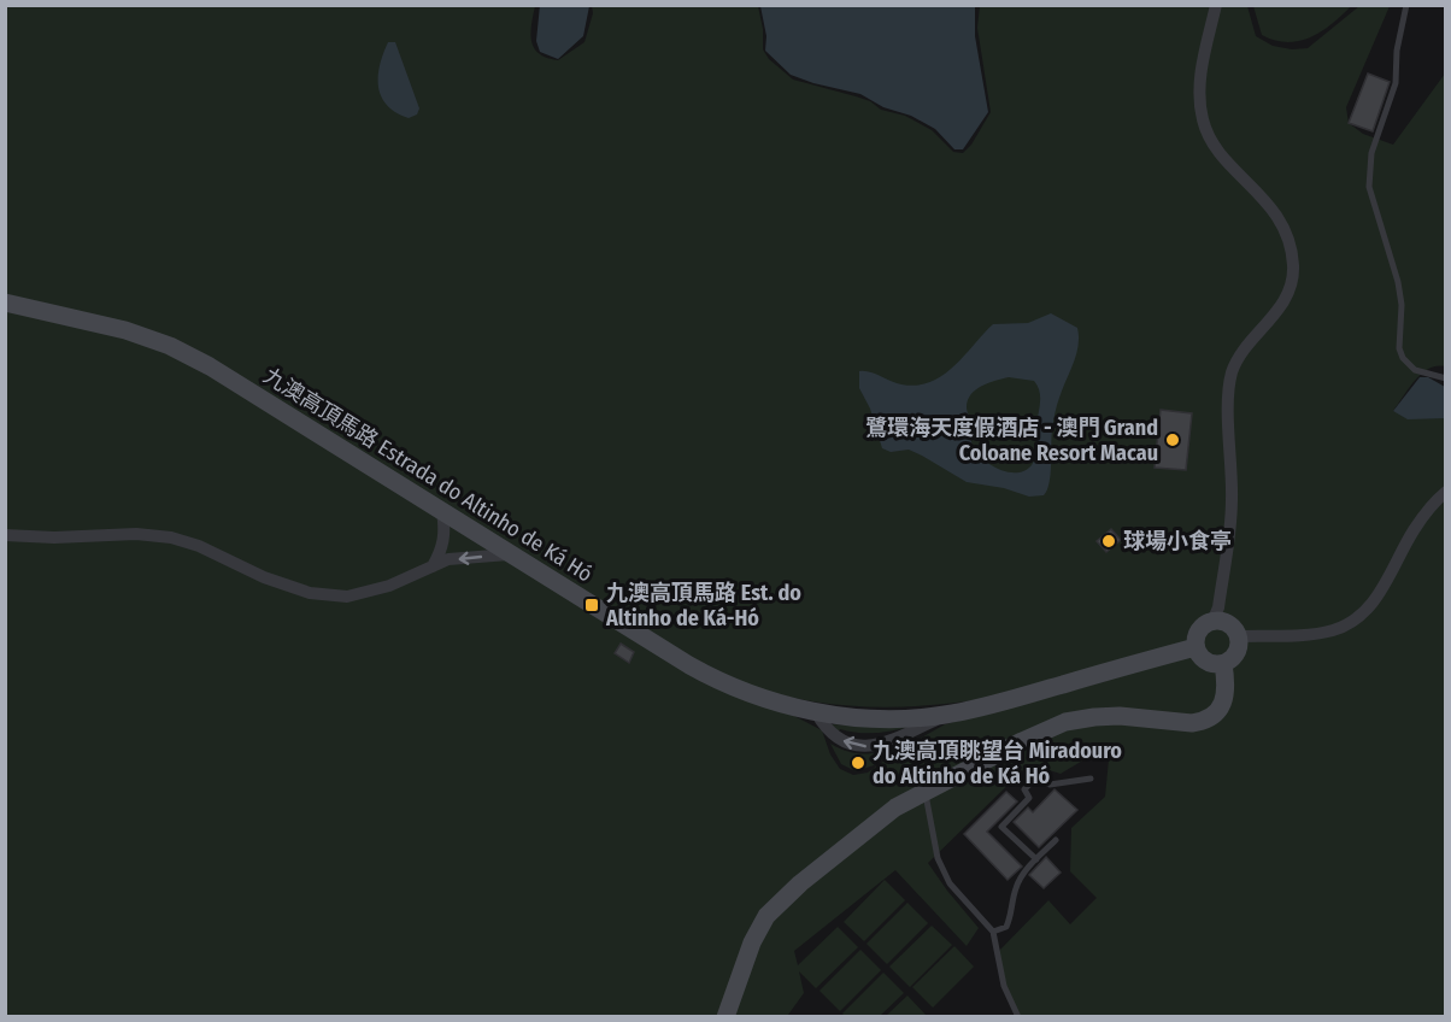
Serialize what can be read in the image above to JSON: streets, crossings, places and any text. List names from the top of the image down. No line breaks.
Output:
{"streets":{"main road":["九澳高頂馬路 Estrada do Altinho de Ká Hó"]},"places":{"other":["鷺環海天度假酒店 - 澳門 Grand Coloane Resort Macau","球場小食亭","九澳高頂眺望台 Miradouro do Altinho de Ká Hó"],"transit":["九澳高頂馬路 Est. do Altinho de Ká-Hó"]}}
